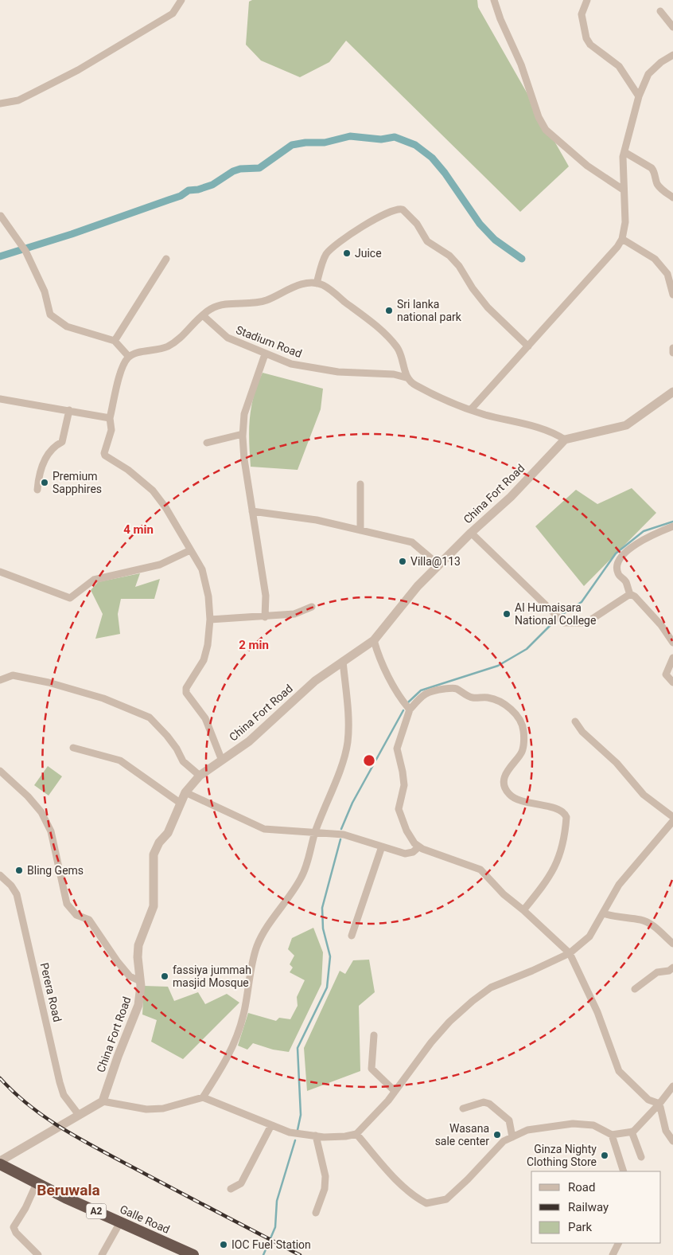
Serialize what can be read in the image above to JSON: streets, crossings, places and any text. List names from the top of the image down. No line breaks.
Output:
{"streets":{"highway":["A2","Galle Road"],"street":["Stadium Road","China Fort Road","Perera Road"]},"districts":["Beruwala"],"places":["Juice","Sri lanka national park","Premium Sapphires","Villa@113","Al Humaisara National College","Bling Gems","fassiya jummah masjid Mosque","Wasana sale center","Ginza Nighty Clothing Store","IOC Fuel Station"],"legend":["Road","Railway","Park"],"rings":["4 min","2 min"]}
